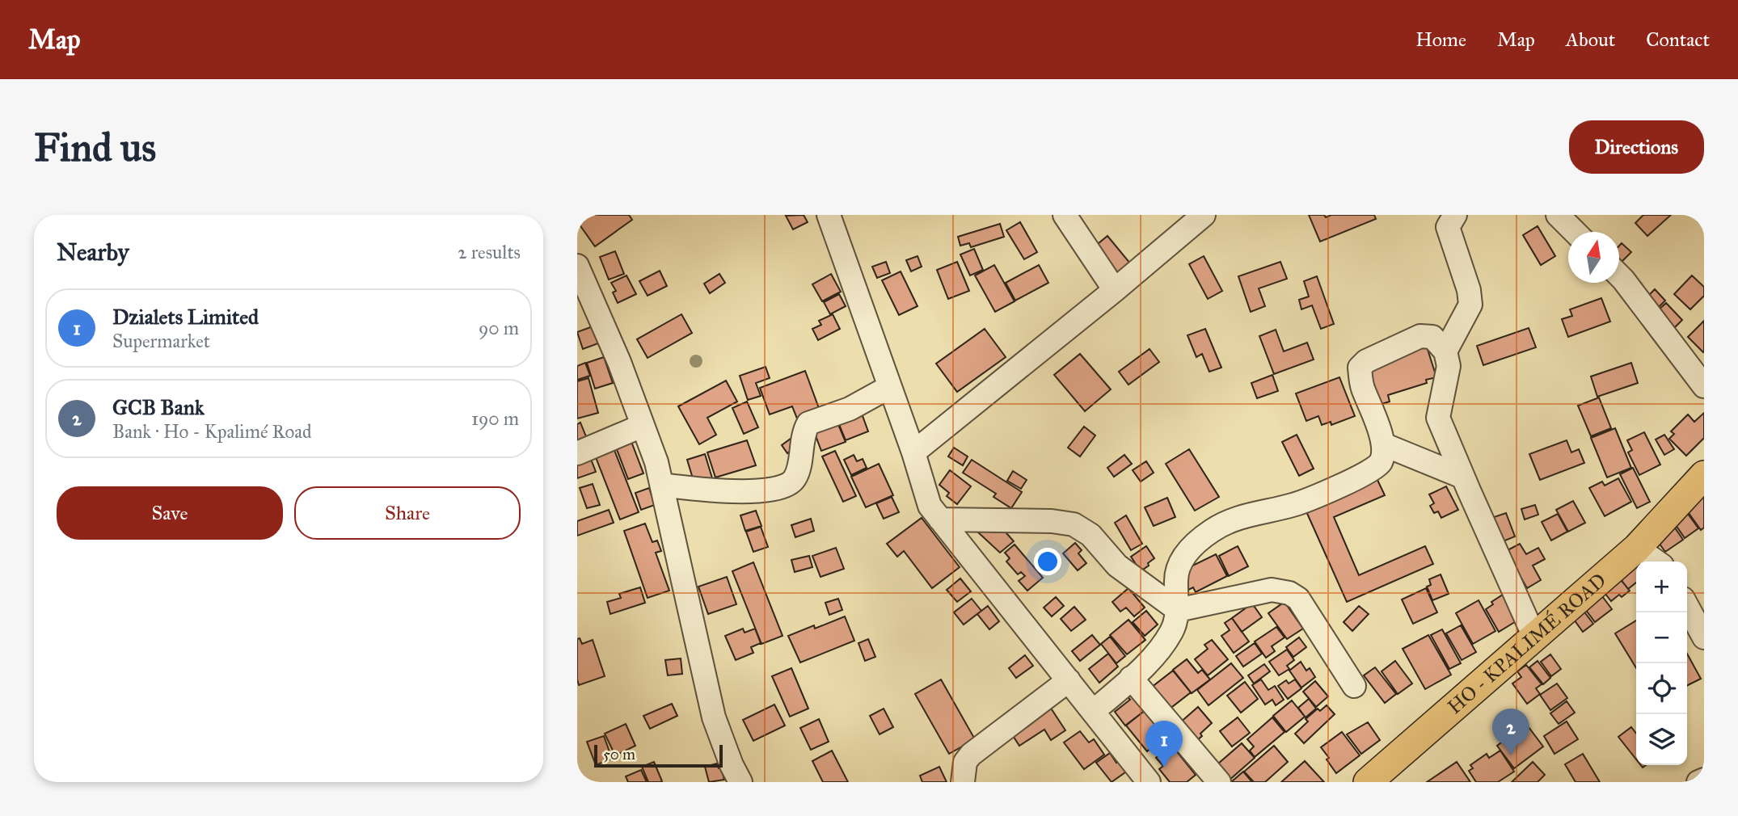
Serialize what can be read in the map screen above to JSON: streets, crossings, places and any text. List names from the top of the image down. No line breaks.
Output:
{"streets":{"main road":["HO - KPALIMÉ ROAD"]},"scale_bar":"50 m","north":"top","page":{"header":"Map","nav":["Home","Map","About","Contact"],"buttons":["Directions",["Save","Share"]],"title":"Find us","heading":["Nearby","2 results"],"list":[{"mark":"1","name":"Dzialets Limited","note":"Supermarket","value":"90 m"},{"mark":"2","name":"GCB Bank","note":"Bank · Ho - Kpalimé Road","value":"190 m"}],"map_buttons":["+","−"],"pins":["2","1"],"scale":"50 m"}}
